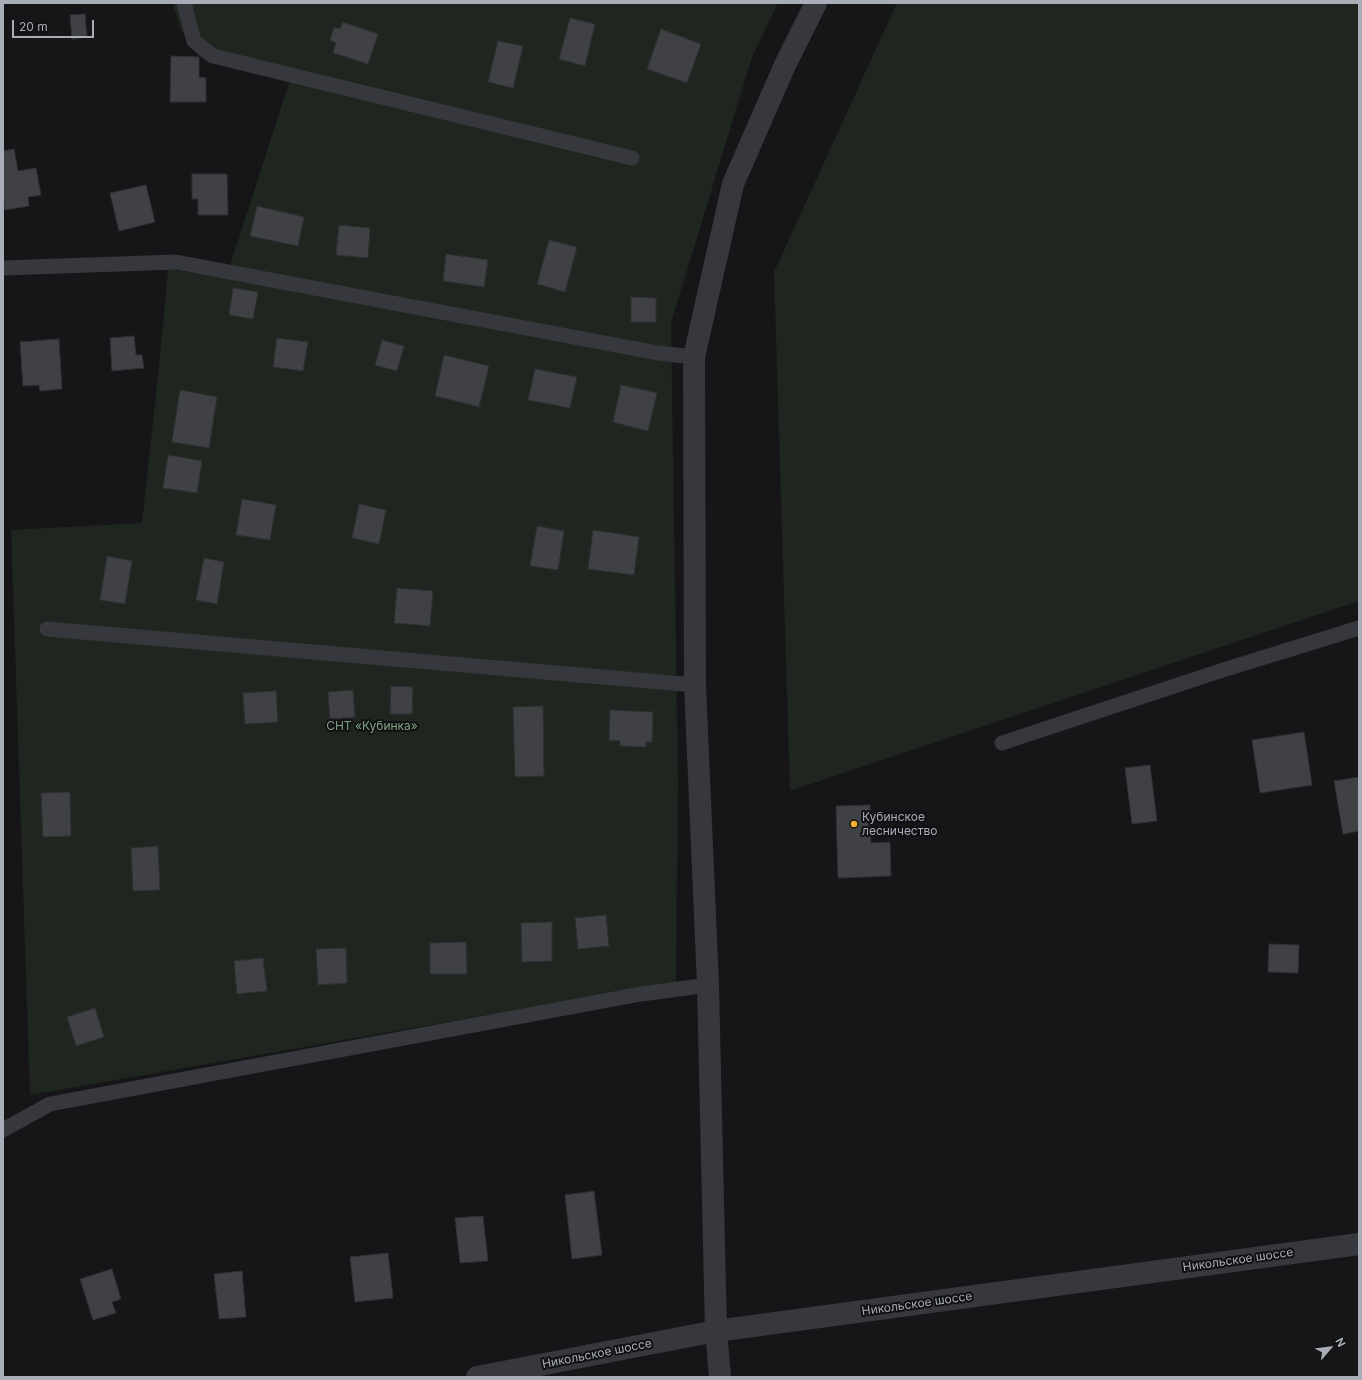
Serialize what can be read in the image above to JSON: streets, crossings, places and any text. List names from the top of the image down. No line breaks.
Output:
{"streets":{"street":["Никольское шоссе"]},"parks":["СНТ «Кубинка»"],"places":["Кубинское лесничество"],"scale_bar":"20 m","north":"top right"}
